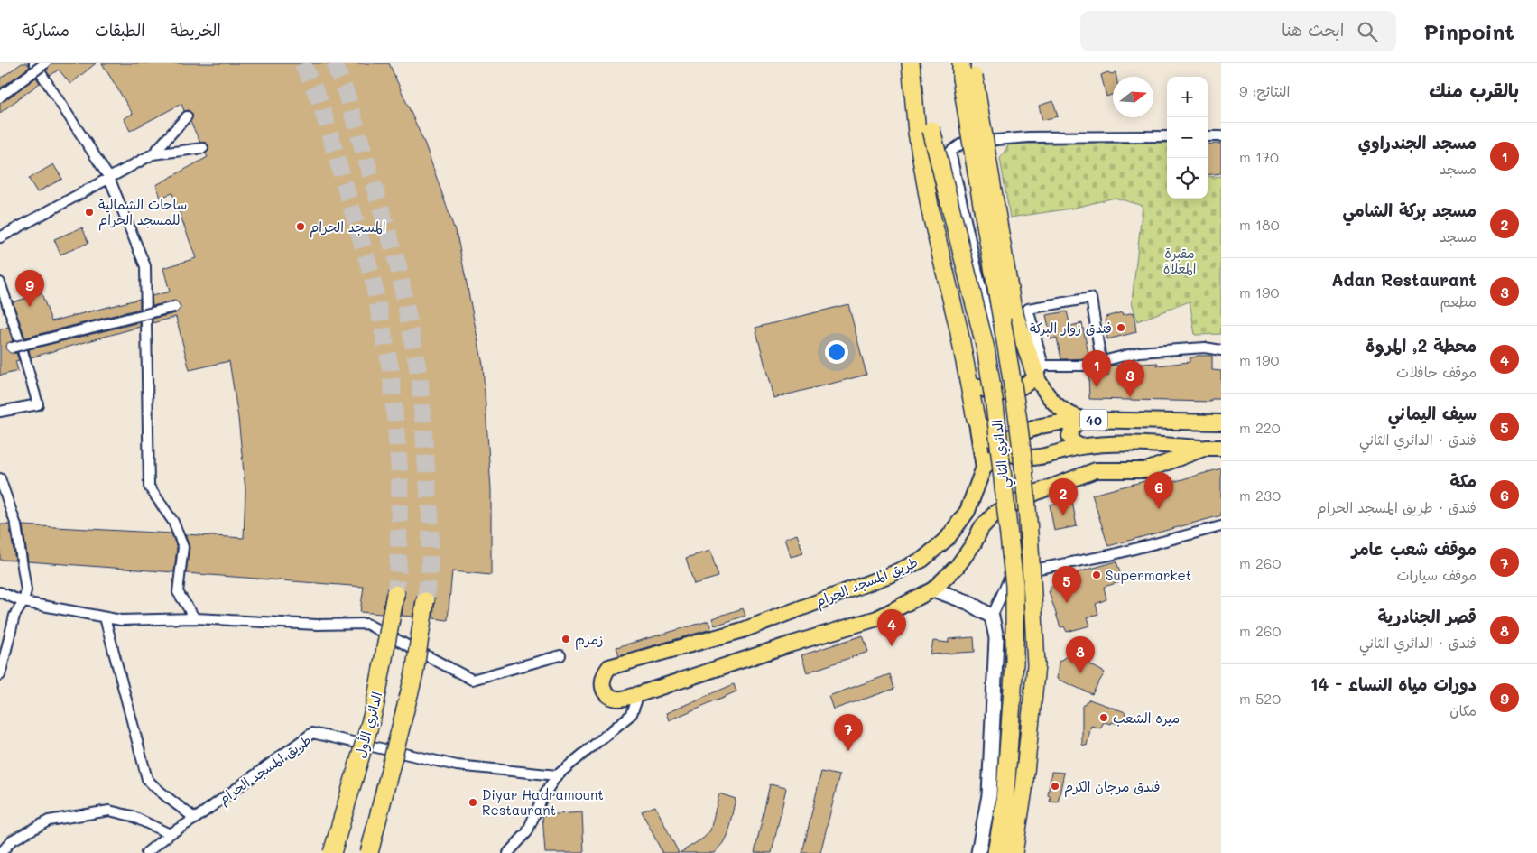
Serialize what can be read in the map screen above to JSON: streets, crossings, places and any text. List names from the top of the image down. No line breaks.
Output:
{"streets":{"highway":["الدائري الثاني","الدائري الأول"],"main road":["40","طريق المسجد الحرام"]},"parks":["مقبرة المعلاة"],"places":["ساحات الشمالية للمسجد الحرام","المسجد الحرام","فندق زوار البركة","Supermarket","زمزم","ميره الشعب","فندق مرجان الكرم","Diyar Hadramount Restaurant"],"north":"right","page":{"header":"Pinpoint","search":"ابحث هنا","nav":["الخريطة","الطبقات","مشاركة"],"heading":["بالقرب منك","النتائج: 9"],"map_buttons":["+","−"],"list":[{"mark":"1","name":"مسجد الجندراوي","note":"مسجد","value":"170 m"},{"mark":"2","name":"مسجد بركة الشامي","note":"مسجد","value":"180 m"},{"mark":"3","name":"Adan Restaurant","note":"مطعم","value":"190 m"},{"mark":"4","name":"محطة 2, المروة","note":"موقف حافلات","value":"190 m"},{"mark":"5","name":"سيف اليماني","note":"فندق · الدائري الثاني","value":"220 m"},{"mark":"6","name":"مكة","note":"فندق · طريق المسجد الحرام","value":"230 m"},{"mark":"7","name":"موقف شعب عامر","note":"موقف سيارات","value":"260 m"},{"mark":"8","name":"قصر الجنادرية","note":"فندق · الدائري الثاني","value":"260 m"},{"mark":"9","name":"دورات مياه النساء - 14","note":"مكان","value":"520 m"}],"pins":["9","1","3","6","2","5","4","8","7"]}}
